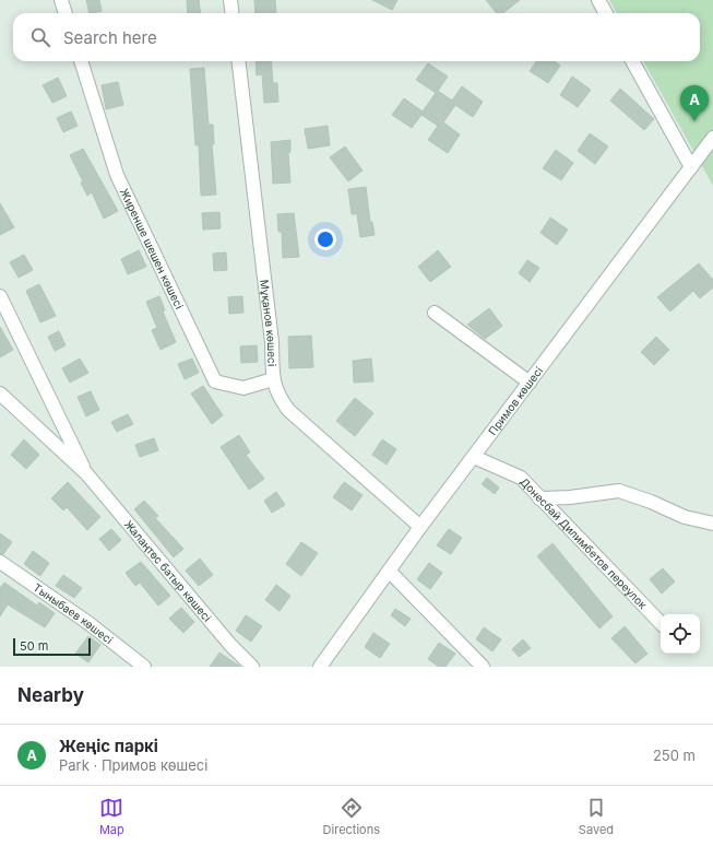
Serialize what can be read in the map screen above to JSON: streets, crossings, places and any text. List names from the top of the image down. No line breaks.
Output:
{"streets":{"street":["Жиренше шешен көшесі","Мұқанов көшесі","Примов көшесі","Донесбай Дилимбетов переулок","Жалаңтөс батыр көшесі","Тыныбаев көшесі"]},"crossings":[["Жиренше шешен көшесі","Мұқанов көшесі"],["Мұқанов көшесі","Примов көшесі"],["Примов көшесі","Донесбай Дилимбетов переулок"]],"scale_bar":"50 m","page":{"search":"Search here","pins":"A","scale":"50 m","heading":"Nearby","list":[{"mark":"A","name":"Жеңіс паркі","note":"Park · Примов көшесі","value":"250 m"}],"nav":["Map","Directions","Saved"]}}
